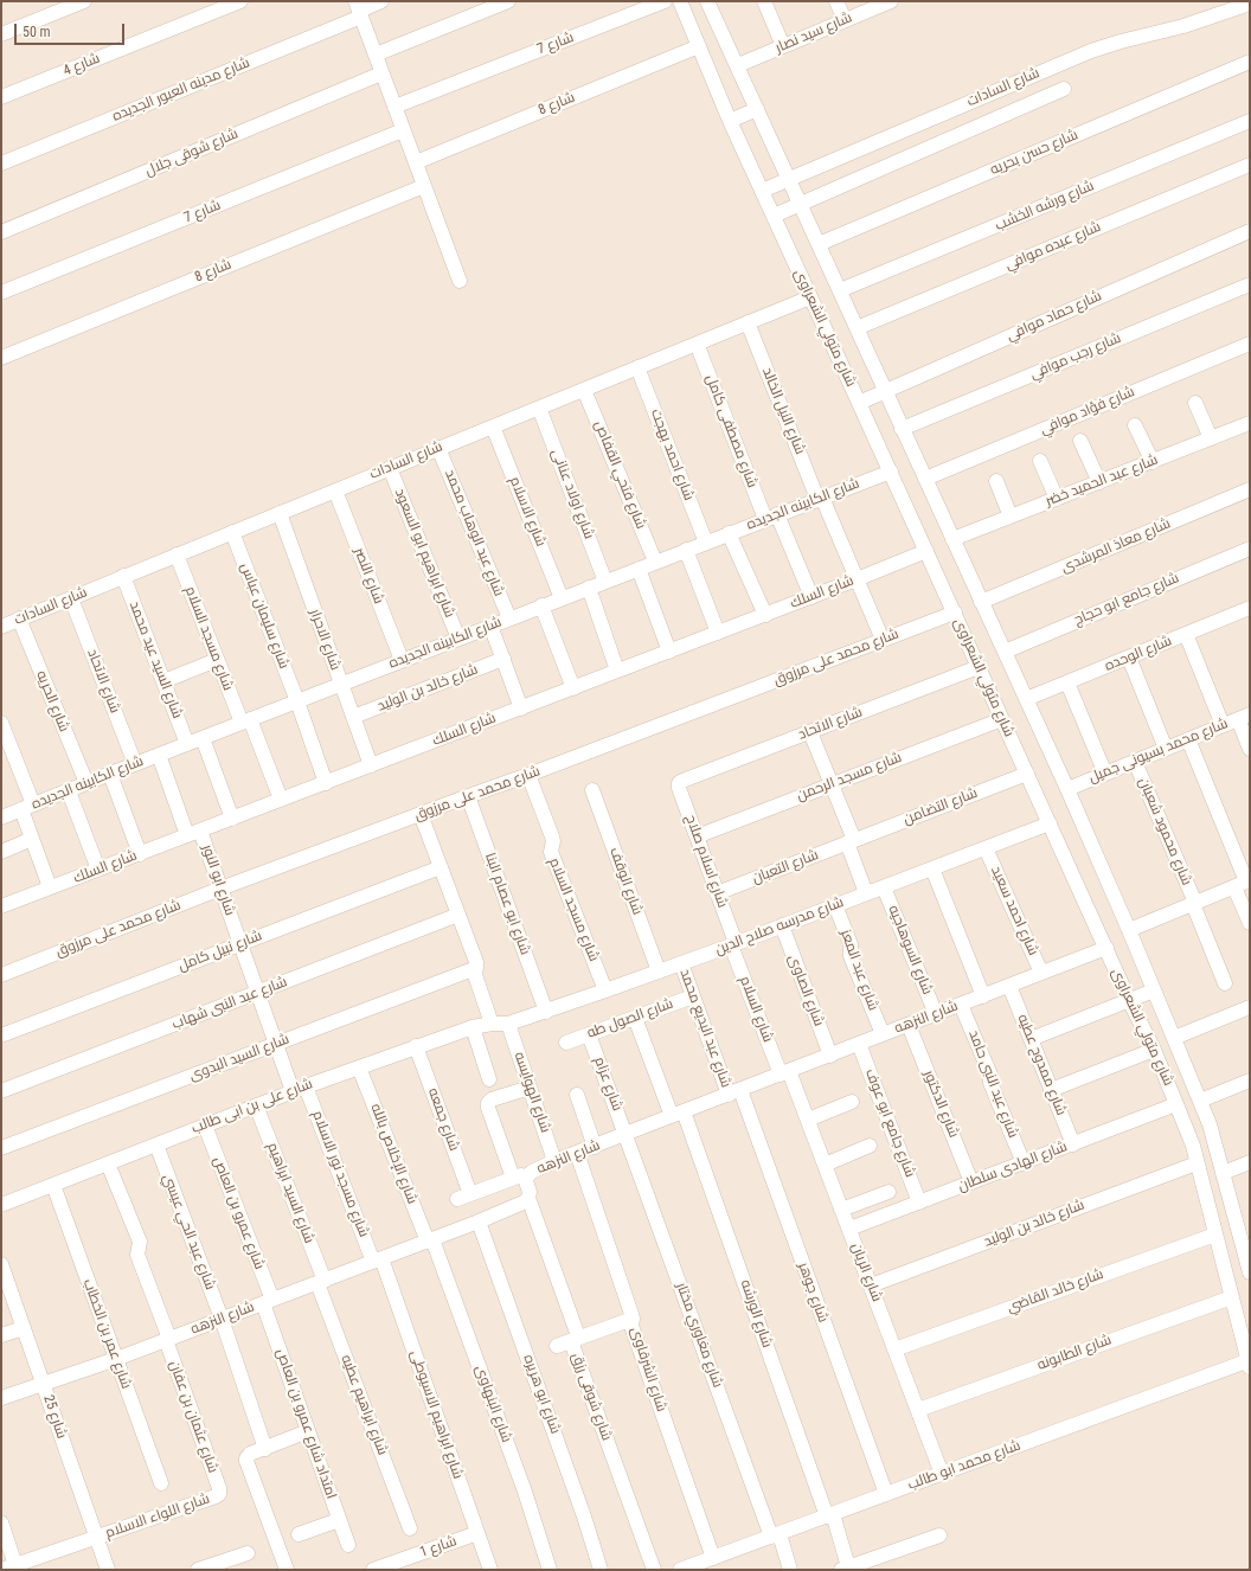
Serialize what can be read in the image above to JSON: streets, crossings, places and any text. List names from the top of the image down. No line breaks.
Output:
{"streets":{"street":["شارع سيد نصار","شارع 7","شارع 4","شارع السادات","شارع مدينه العبور الجديده","شارع 8","شارع شوقى جلال","شارع حسن بحريه","شارع ورشه الخشب","شارع عبده موافي","شارع حماد موافي","شارع متولي الشعراوى","شارع رجب موافي","شارع النيل الخالد","شارع فؤاد موافي","شارع مصطفى كامل","شارع احمد بهجت","شارع فتحي القفاص","شارع عبد الحميد خضر","شارع اولاد عنانى","شارع الكابينه الجديده","شارع الاسلام","شارع عبد الوهاب محمد","شارع معاذ المرشدى","شارع ابراهيم ابو السعود","شارع النصر","شارع السلك","شارع جامع ابو حجاج","شارع سليمان عباس","شارع مسجد السلام","شارع الاحرار","شارع الوحده","شارع محمد على مرزوق","شارع السيد عيد محمد","شارع الاتحاد","شارع خالد بن الوليد","شارع الحريه","شارع محمد بسيونى جميل","شارع مسجد الرحمن","شارع التضامن","شارع محمود شعبان","شارع اسلام صلاح","شارع التعبان","شارع ابو النور","شارع الوقف","شارع ابو عصام البنا","شارع احمد سعيد","شارع مدرسه صلاح الدين","شارع السوهاجيه","شارع نبيل كامل","شارع عبد المعز","شارع الصاوى","شارع عبد النبى شهاب","شارع السلام","شارع النزهه","شارع الصول طه","شارع عبد البديع محمد","شارع السيد البدوى","شارع ممدوح عطيه","شارع عزام","شارع عبد النبى حامد","شارع الهوايسه","شارع الدكتور","شارع على بن ابى طالب","شارع جمعه","شارع جامع ابو عوف","شارع الإخلاص بالله","شارع الهادى سلطان","شارع مسجد نور الاسلام","شارع السيد ابراهيم","شارع عمرو بن العاص","شارع عبد الحي عيسي","شارع الريان","شارع خالد القاضي","شارع جوهر","شارع الورشه","شارع عمر بن الخطاب","شارع مغاوري مختار","شارع الطابونه","شارع الشرقاوى","شارع ابو هريره","شارع شوقى رزق","شارع البنهاوى","شارع ابراهيم عطيه","شارع ابراهيم الاسيوطى","شارع 25","شارع عثمان بن عفان","امتداد شارع عمرو بن العاص","شارع محمد ابو طالب","شارع اللواء الاسلام","شارع 1"]},"crossings":[["شارع سيد نصار","شارع متولي الشعراوى"],["شارع السادات","شارع متولي الشعراوى"],["شارع السادات","شارع النيل الخالد"],["شارع السادات","شارع مصطفى كامل"],["شارع السادات","شارع احمد بهجت"],["شارع السادات","شارع فتحي القفاص"],["شارع السادات","شارع اولاد عنانى"],["شارع السادات","شارع الاسلام"],["شارع السادات","شارع عبد الوهاب محمد"],["شارع السادات","شارع ابراهيم ابو السعود"],["شارع السادات","شارع النصر"],["شارع السادات","شارع سليمان عباس"],["شارع السادات","شارع مسجد السلام"],["شارع السادات","شارع الاحرار"],["شارع السادات","شارع السيد عيد محمد"],["شارع السادات","شارع الاتحاد"],["شارع السادات","شارع الحريه"],["شارع 8","شارع متولي الشعراوى"],["شارع حسن بحريه","شارع متولي الشعراوى"],["شارع ورشه الخشب","شارع متولي الشعراوى"],["شارع عبده موافي","شارع متولي الشعراوى"],["شارع حماد موافي","شارع متولي الشعراوى"],["شارع متولي الشعراوى","شارع رجب موافي"],["شارع متولي الشعراوى","شارع فؤاد موافي"],["شارع متولي الشعراوى","شارع عبد الحميد خضر"],["شارع متولي الشعراوى","شارع الكابينه الجديده"],["شارع متولي الشعراوى","شارع معاذ المرشدى"],["شارع متولي الشعراوى","شارع السلك"],["شارع متولي الشعراوى","شارع جامع ابو حجاج"],["شارع متولي الشعراوى","شارع الوحده"],["شارع متولي الشعراوى","شارع محمد على مرزوق"],["شارع متولي الشعراوى","شارع الاتحاد"],["شارع متولي الشعراوى","شارع خالد بن الوليد"],["شارع متولي الشعراوى","شارع محمد بسيونى جميل"],["شارع متولي الشعراوى","شارع مسجد الرحمن"],["شارع متولي الشعراوى","شارع التضامن"],["شارع متولي الشعراوى","شارع مدرسه صلاح الدين"],["شارع متولي الشعراوى","شارع النزهه"],["شارع متولي الشعراوى","شارع الهادى سلطان"],["شارع متولي الشعراوى","شارع خالد القاضي"],["شارع متولي الشعراوى","شارع الطابونه"],["شارع متولي الشعراوى","شارع محمد ابو طالب"],["شارع النيل الخالد","شارع الكابينه الجديده"],["شارع النيل الخالد","شارع السلك"],["شارع النيل الخالد","شارع محمد على مرزوق"],["شارع مصطفى كامل","شارع الكابينه الجديده"],["شارع مصطفى كامل","شارع السلك"],["شارع احمد بهجت","شارع الكابينه الجديده"],["شارع فتحي القفاص","شارع الكابينه الجديده"],["شارع اولاد عنانى","شارع الكابينه الجديده"],["شارع الكابينه الجديده","شارع الاسلام"],["شارع الكابينه الجديده","شارع عبد الوهاب محمد"],["شارع الكابينه الجديده","شارع ابراهيم ابو السعود"],["شارع الكابينه الجديده","شارع النصر"],["شارع الكابينه الجديده","شارع سليمان عباس"],["شارع الكابينه الجديده","شارع مسجد السلام"],["شارع الكابينه الجديده","شارع الاحرار"],["شارع الكابينه الجديده","شارع السيد عيد محمد"],["شارع الكابينه الجديده","شارع الاتحاد"],["شارع الكابينه الجديده","شارع الحريه"],["شارع الكابينه الجديده","شارع ابو النور"],["شارع السلك","شارع سليمان عباس"],["شارع السلك","شارع مسجد السلام"],["شارع السلك","شارع الاحرار"],["شارع السلك","شارع ابو النور"],["شارع مسجد السلام","شارع محمد على مرزوق"],["شارع مسجد السلام","شارع مدرسه صلاح الدين"],["شارع الاحرار","شارع خالد بن الوليد"],["شارع محمد على مرزوق","شارع ابو النور"],["شارع محمد على مرزوق","شارع ابو عصام البنا"],["شارع الاتحاد","شارع اسلام صلاح"],["شارع خالد بن الوليد","شارع الريان"],["شارع محمد بسيونى جميل","شارع محمود شعبان"],["شارع مسجد الرحمن","شارع اسلام صلاح"],["شارع التضامن","شارع التعبان"],["شارع اسلام صلاح","شارع التعبان"],["شارع اسلام صلاح","شارع مدرسه صلاح الدين"],["شارع اسلام صلاح","شارع السلام"],["شارع ابو النور","شارع نبيل كامل"],["شارع ابو النور","شارع عبد النبى شهاب"],["شارع ابو النور","شارع السيد البدوى"],["شارع ابو النور","شارع على بن ابى طالب"],["شارع الوقف","شارع مدرسه صلاح الدين"],["شارع ابو عصام البنا","شارع مدرسه صلاح الدين"],["شارع احمد سعيد","شارع مدرسه صلاح الدين"],["شارع احمد سعيد","شارع النزهه"],["شارع مدرسه صلاح الدين","شارع السوهاجيه"],["شارع مدرسه صلاح الدين","شارع عبد المعز"],["شارع مدرسه صلاح الدين","شارع الصاوى"],["شارع مدرسه صلاح الدين","شارع السلام"],["شارع مدرسه صلاح الدين","شارع عبد البديع محمد"],["شارع مدرسه صلاح الدين","شارع الهوايسه"],["شارع مدرسه صلاح الدين","شارع على بن ابى طالب"],["شارع السوهاجيه","شارع النزهه"],["شارع عبد المعز","شارع النزهه"],["شارع الصاوى","شارع النزهه"],["شارع السلام","شارع النزهه"],["شارع السلام","شارع الريان"],["شارع النزهه","شارع عبد البديع محمد"],["شارع النزهه","شارع ممدوح عطيه"],["شارع النزهه","شارع عزام"],["شارع النزهه","شارع عبد النبى حامد"],["شارع النزهه","شارع الهوايسه"],["شارع النزهه","شارع الدكتور"],["شارع النزهه","شارع جمعه"],["شارع النزهه","شارع جامع ابو عوف"],["شارع النزهه","شارع الإخلاص بالله"],["شارع النزهه","شارع مسجد نور الاسلام"],["شارع النزهه","شارع السيد ابراهيم"],["شارع النزهه","شارع عمرو بن العاص"],["شارع النزهه","شارع عبد الحي عيسي"],["شارع النزهه","شارع الريان"],["شارع النزهه","شارع جوهر"],["شارع النزهه","شارع الورشه"],["شارع النزهه","شارع عمر بن الخطاب"],["شارع النزهه","شارع مغاوري مختار"],["شارع النزهه","شارع الشرقاوى"],["شارع النزهه","شارع ابو هريره"],["شارع النزهه","شارع شوقى رزق"],["شارع النزهه","شارع البنهاوى"],["شارع النزهه","شارع ابراهيم عطيه"],["شارع النزهه","شارع ابراهيم الاسيوطى"],["شارع النزهه","شارع 25"],["شارع النزهه","شارع عثمان بن عفان"],["شارع النزهه","امتداد شارع عمرو بن العاص"],["شارع الصول طه","شارع عبد البديع محمد"],["شارع الصول طه","شارع عزام"],["شارع الصول طه","شارع الورشه"],["شارع عبد البديع محمد","شارع جوهر"],["شارع ممدوح عطيه","شارع الهادى سلطان"],["شارع عزام","شارع مغاوري مختار"],["شارع عبد النبى حامد","شارع الهادى سلطان"],["شارع الهوايسه","شارع على بن ابى طالب"],["شارع الدكتور","شارع الهادى سلطان"],["شارع على بن ابى طالب","شارع جمعه"],["شارع على بن ابى طالب","شارع الإخلاص بالله"],["شارع على بن ابى طالب","شارع مسجد نور الاسلام"],["شارع على بن ابى طالب","شارع السيد ابراهيم"],["شارع على بن ابى طالب","شارع عمرو بن العاص"],["شارع على بن ابى طالب","شارع عبد الحي عيسي"],["شارع على بن ابى طالب","شارع عمر بن الخطاب"],["شارع على بن ابى طالب","شارع عثمان بن عفان"],["شارع جامع ابو عوف","شارع الهادى سلطان"],["شارع الإخلاص بالله","شارع البنهاوى"],["شارع الهادى سلطان","شارع الريان"],["شارع مسجد نور الاسلام","شارع ابراهيم الاسيوطى"],["شارع السيد ابراهيم","شارع ابراهيم عطيه"],["شارع عمرو بن العاص","امتداد شارع عمرو بن العاص"],["شارع الريان","شارع خالد القاضي"],["شارع الريان","شارع الطابونه"],["شارع الريان","شارع محمد ابو طالب"],["شارع جوهر","شارع محمد ابو طالب"],["شارع الورشه","شارع محمد ابو طالب"],["شارع مغاوري مختار","شارع محمد ابو طالب"],["شارع الشرقاوى","شارع محمد ابو طالب"],["شارع ابراهيم الاسيوطى","شارع 1"],["شارع 25","شارع اللواء الاسلام"],["شارع عثمان بن عفان","شارع اللواء الاسلام"]],"scale_bar":"50 m"}
